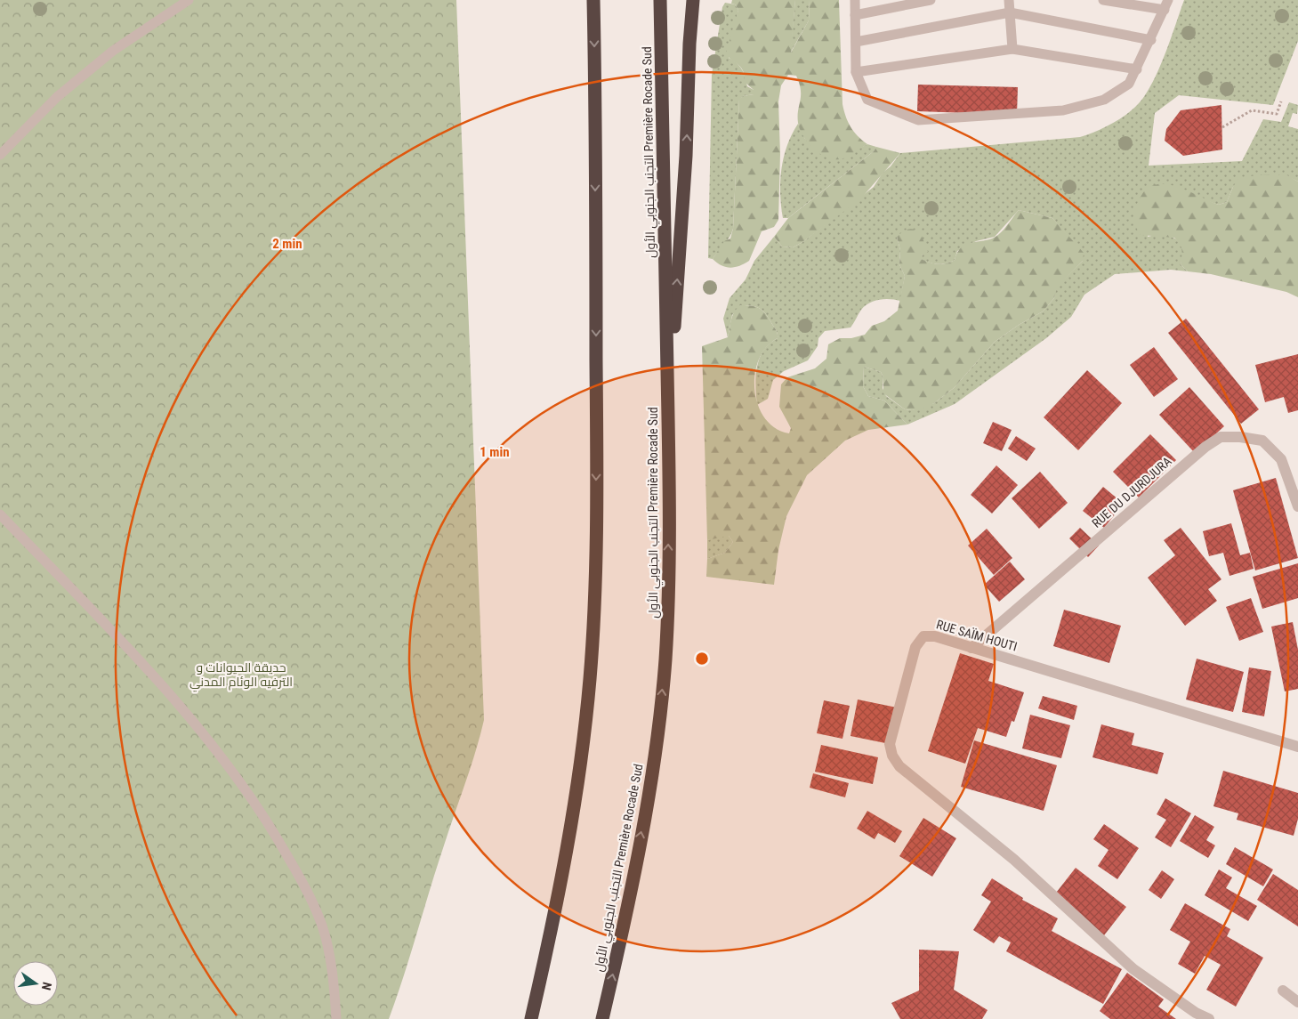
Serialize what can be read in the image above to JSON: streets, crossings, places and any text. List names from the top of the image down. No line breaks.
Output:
{"streets":{"highway":["التجنب الجنوبي الأول Première Rocade Sud"],"street":["RUE DU DJURDJURA","RUE SAÏM HOUTI"]},"crossings":[["RUE DU DJURDJURA","RUE SAÏM HOUTI"]],"parks":["حديقة الحيوانات و الترفيه الوئام المدني"],"north":"right","rings":["2 min","1 min"]}
